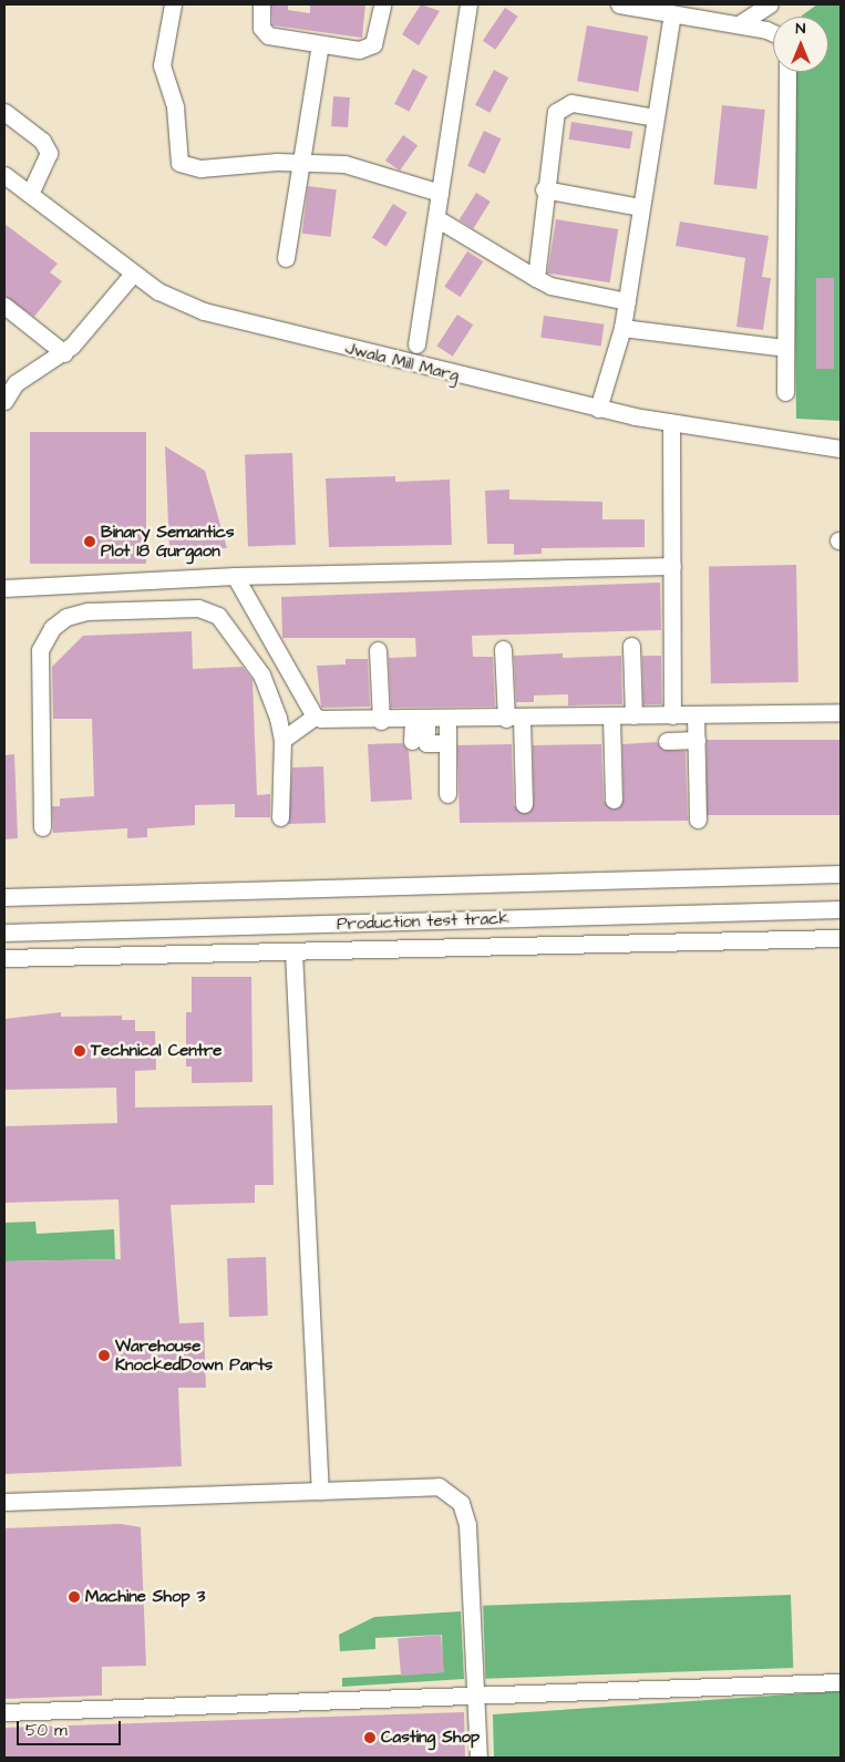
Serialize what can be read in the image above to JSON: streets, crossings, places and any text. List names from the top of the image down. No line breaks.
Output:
{"streets":{"street":["Jwala Mill Marg","Production test track"]},"places":["Binary Semantics Plot 18 Gurgaon","Technical Centre","Warehouse KnockedDown Parts","Machine Shop 3","Casting Shop"],"scale_bar":"50 m","north":"top"}
